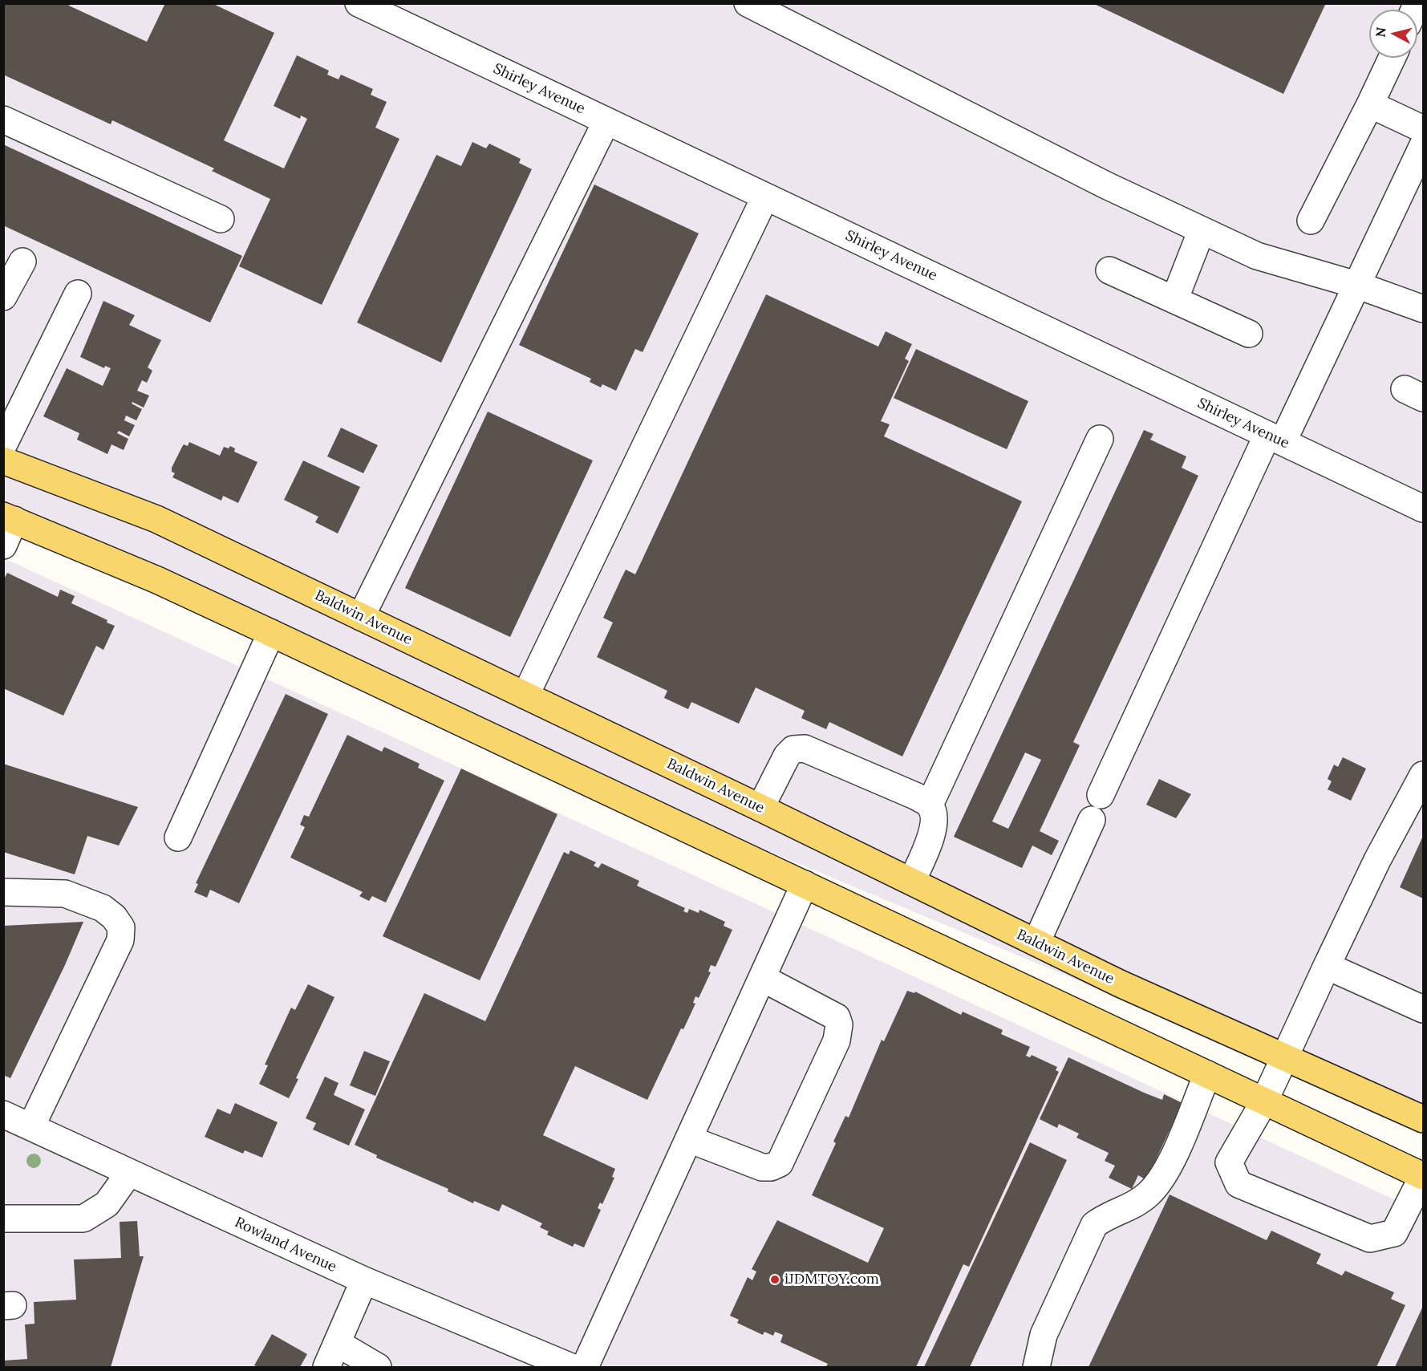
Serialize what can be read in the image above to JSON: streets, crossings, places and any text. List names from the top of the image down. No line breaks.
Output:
{"streets":{"main road":["Baldwin Avenue"],"street":["Shirley Avenue","Rowland Avenue"]},"places":["iJDMTOY.com"],"north":"left"}
